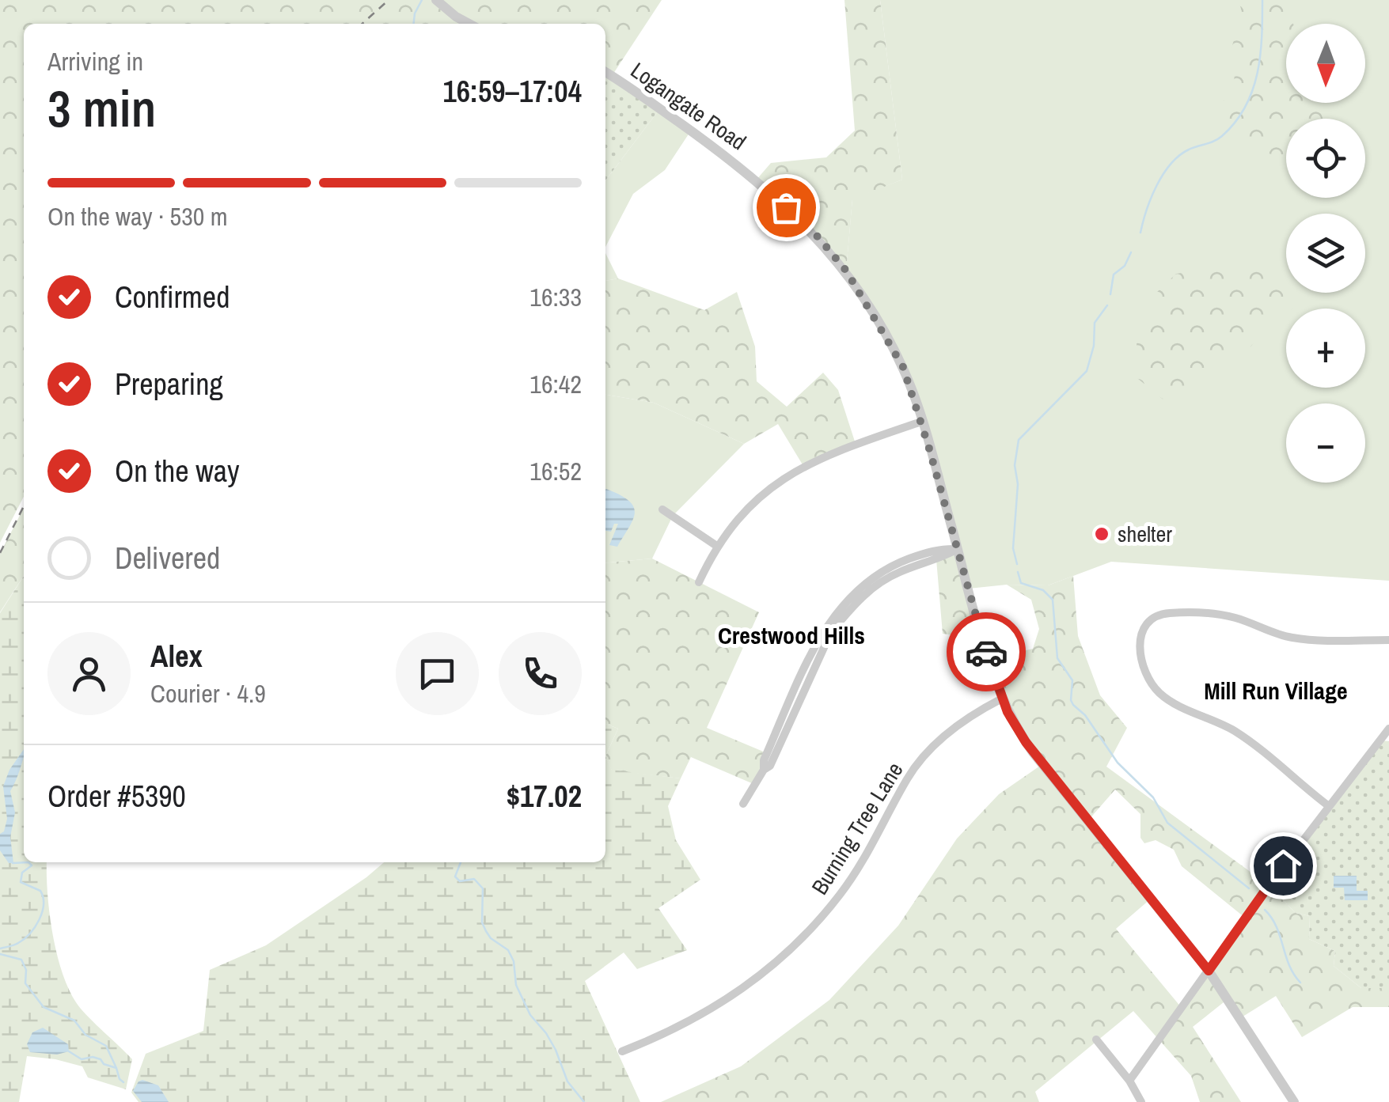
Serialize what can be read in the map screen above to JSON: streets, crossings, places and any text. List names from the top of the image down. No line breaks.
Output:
{"streets":{"street":["Logangate Road","Burning Tree Lane"]},"crossings":[["Logangate Road","Burning Tree Lane"]],"districts":["Crestwood Hills","Mill Run Village"],"places":["shelter"],"north":"bottom","page":{"map_buttons":["+","−"],"heading":["3 min","Arriving in","16:59–17:04"],"panel":["Alex","Courier · 4.9","Order #5390","$17.02"],"bar":"On the way · 530 m","list":[["Confirmed","16:33"],["Preparing","16:42"],["On the way","16:52"],"Delivered"]}}
